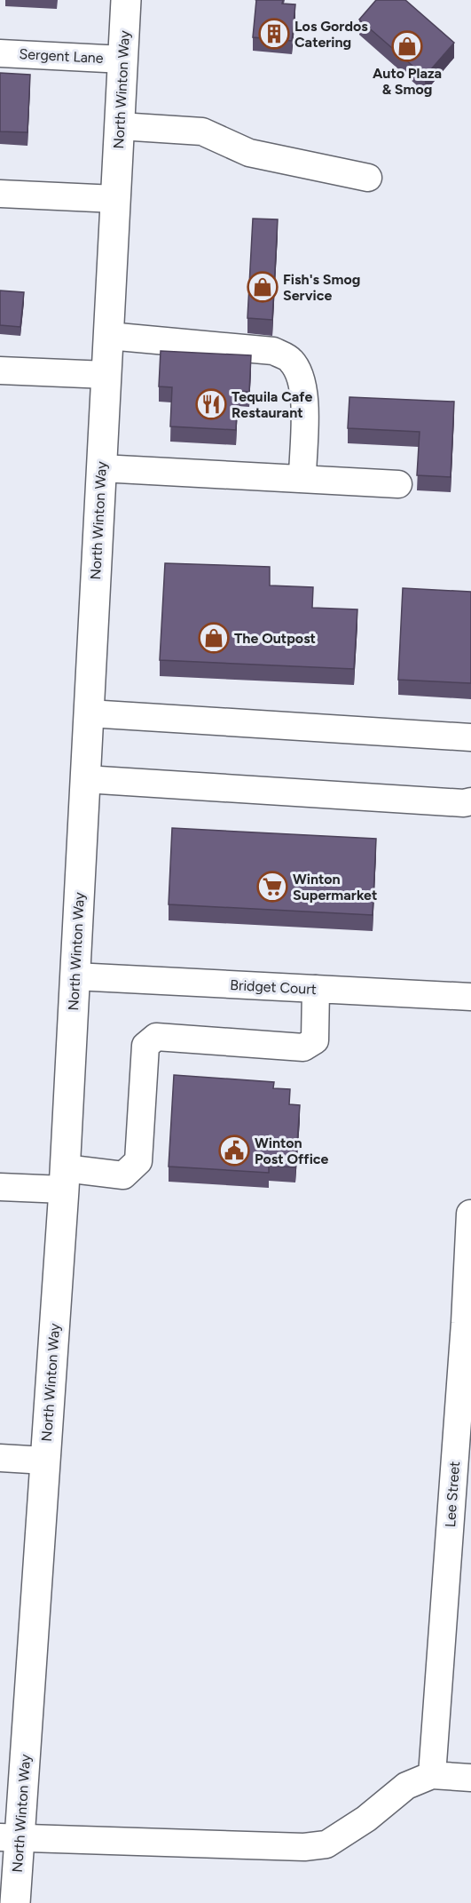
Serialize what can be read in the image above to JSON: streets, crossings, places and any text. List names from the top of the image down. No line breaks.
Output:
{"streets":{"main road":["North Winton Way"],"street":["Sergent Lane","Bridget Court","Lee Street"]},"crossings":[["Sergent Lane","North Winton Way"],["North Winton Way","Bridget Court"]],"places":{"building":["Los Gordos Catering"],"shop":["Auto Plaza & Smog","Fish's Smog Service","The Outpost"],"restaurant":["Tequila Cafe Restaurant"],"supermarket":["Winton Supermarket"],"public building":["Winton Post Office"]}}
